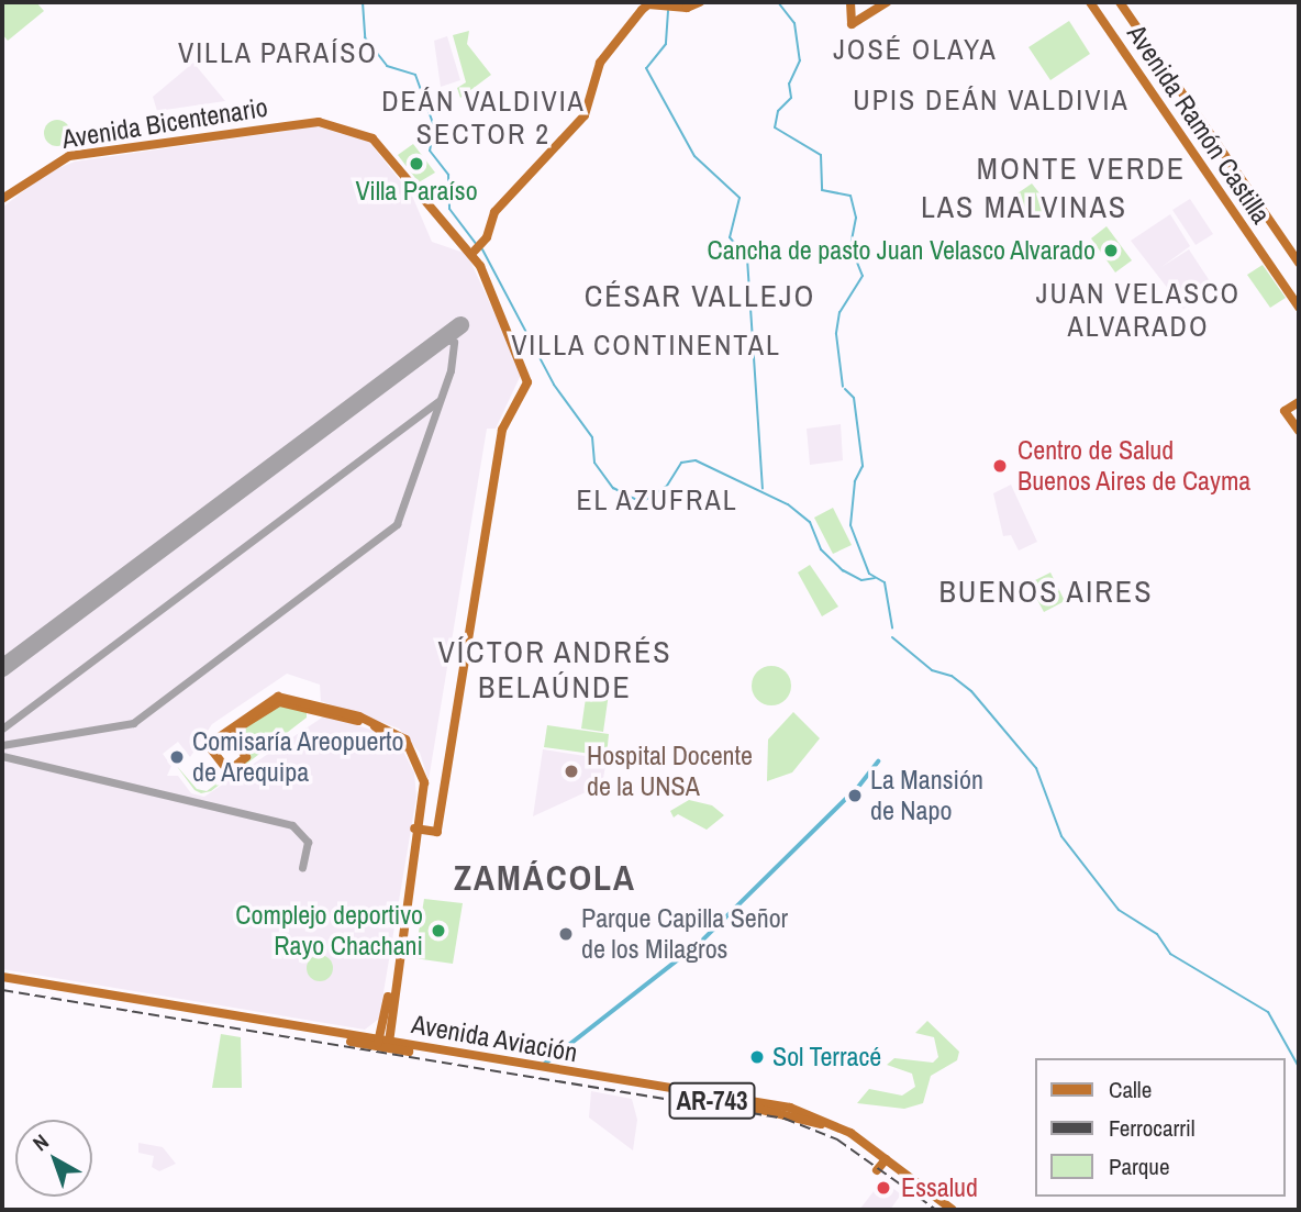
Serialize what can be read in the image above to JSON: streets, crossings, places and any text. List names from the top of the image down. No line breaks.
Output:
{"streets":{"main road":["Avenida Bicentenario","Avenida Ramón Castilla","Avenida Aviación","AR-743"]},"districts":["JOSÉ OLAYA","VILLA PARAÍSO","UPIS DEÁN VALDIVIA","DEÁN VALDIVIA SECTOR 2","MONTE VERDE","LAS MALVINAS","JUAN VELASCO ALVARADO","CÉSAR VALLEJO","VILLA CONTINENTAL","EL AZUFRAL","BUENOS AIRES","VÍCTOR ANDRÉS BELAÚNDE","ZAMÁCOLA"],"places":["Villa Paraíso","Cancha de pasto Juan Velasco Alvarado","Centro de Salud Buenos Aires de Cayma","Comisaría Areopuerto de Arequipa","Hospital Docente de la UNSA","La Mansión de Napo","Complejo deportivo Rayo Chachani","Parque Capilla Señor de los Milagros","Sol Terracé","Essalud"],"legend":["Calle","Ferrocarril","Parque"],"north":"top left"}
